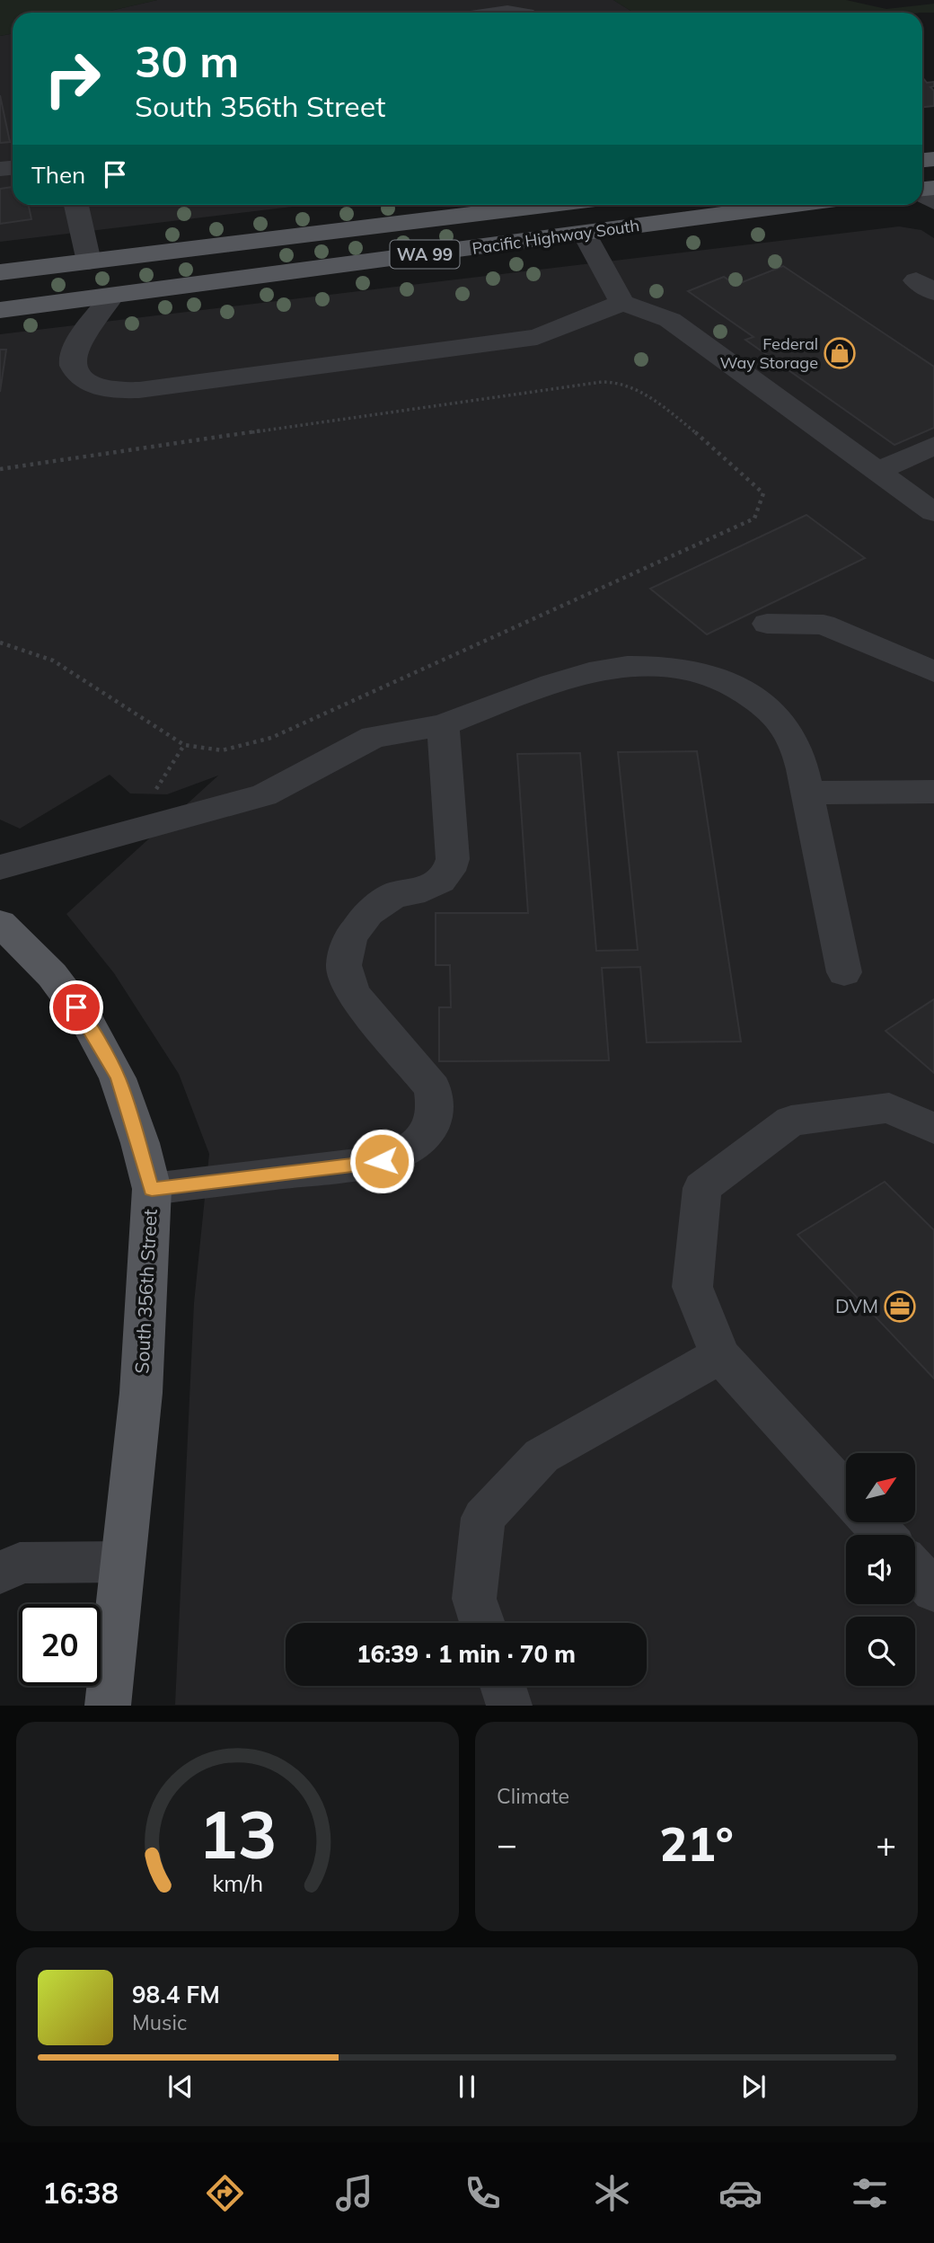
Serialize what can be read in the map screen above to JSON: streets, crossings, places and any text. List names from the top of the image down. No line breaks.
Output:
{"streets":{"main road":["Pacific Highway South","WA 99","South 356th Street"]},"places":{"shop":["Federal Way Storage"],"office":["DVM"]},"north":"top right","page":{"turn":["30 m","South 356th Street"],"then":"Then","limit":"20","trip":"16:39 · 1 min · 70 m","tile":"Climate","heat":["−","21°","+"],"song":["98.4 FM","Music"],"tabs":"16:38","gauge":["13","km/h"]}}
